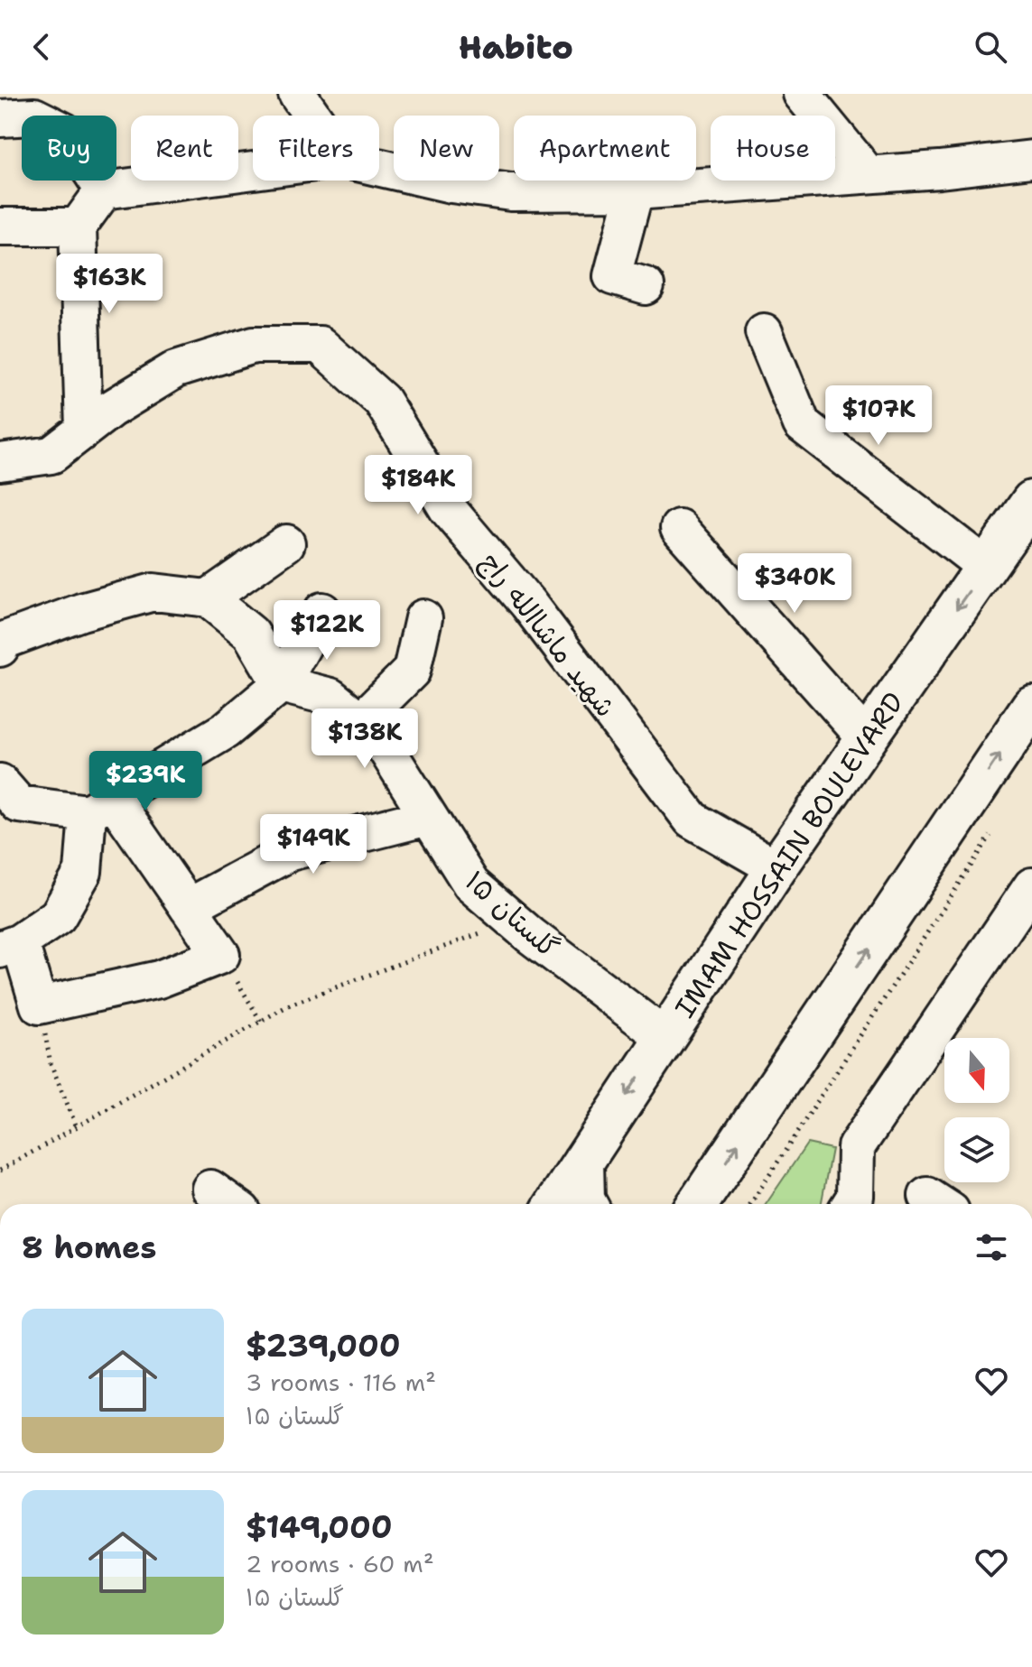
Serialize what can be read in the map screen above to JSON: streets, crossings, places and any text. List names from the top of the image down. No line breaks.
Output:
{"streets":{"main road":["IMAM HOSSAIN BOULEVARD"],"street":["شهید ماشاالله راج","گلستان ۱۵"]},"crossings":[["شهید ماشاالله راج","IMAM HOSSAIN BOULEVARD"],["IMAM HOSSAIN BOULEVARD","گلستان ۱۵"]],"north":"bottom","page":{"header":"Habito","chip":["Buy","Rent","Filters","New","Apartment","House"],"price":["$163K","$107K","$184K","$340K","$122K","$138K","$239K","$149K"],"heading":"8 homes","list":[{"name":"$239,000","note":"3 rooms · 116 m² · گلستان ۱۵"},{"name":"$149,000","note":"2 rooms · 60 m² · گلستان ۱۵"}]}}
